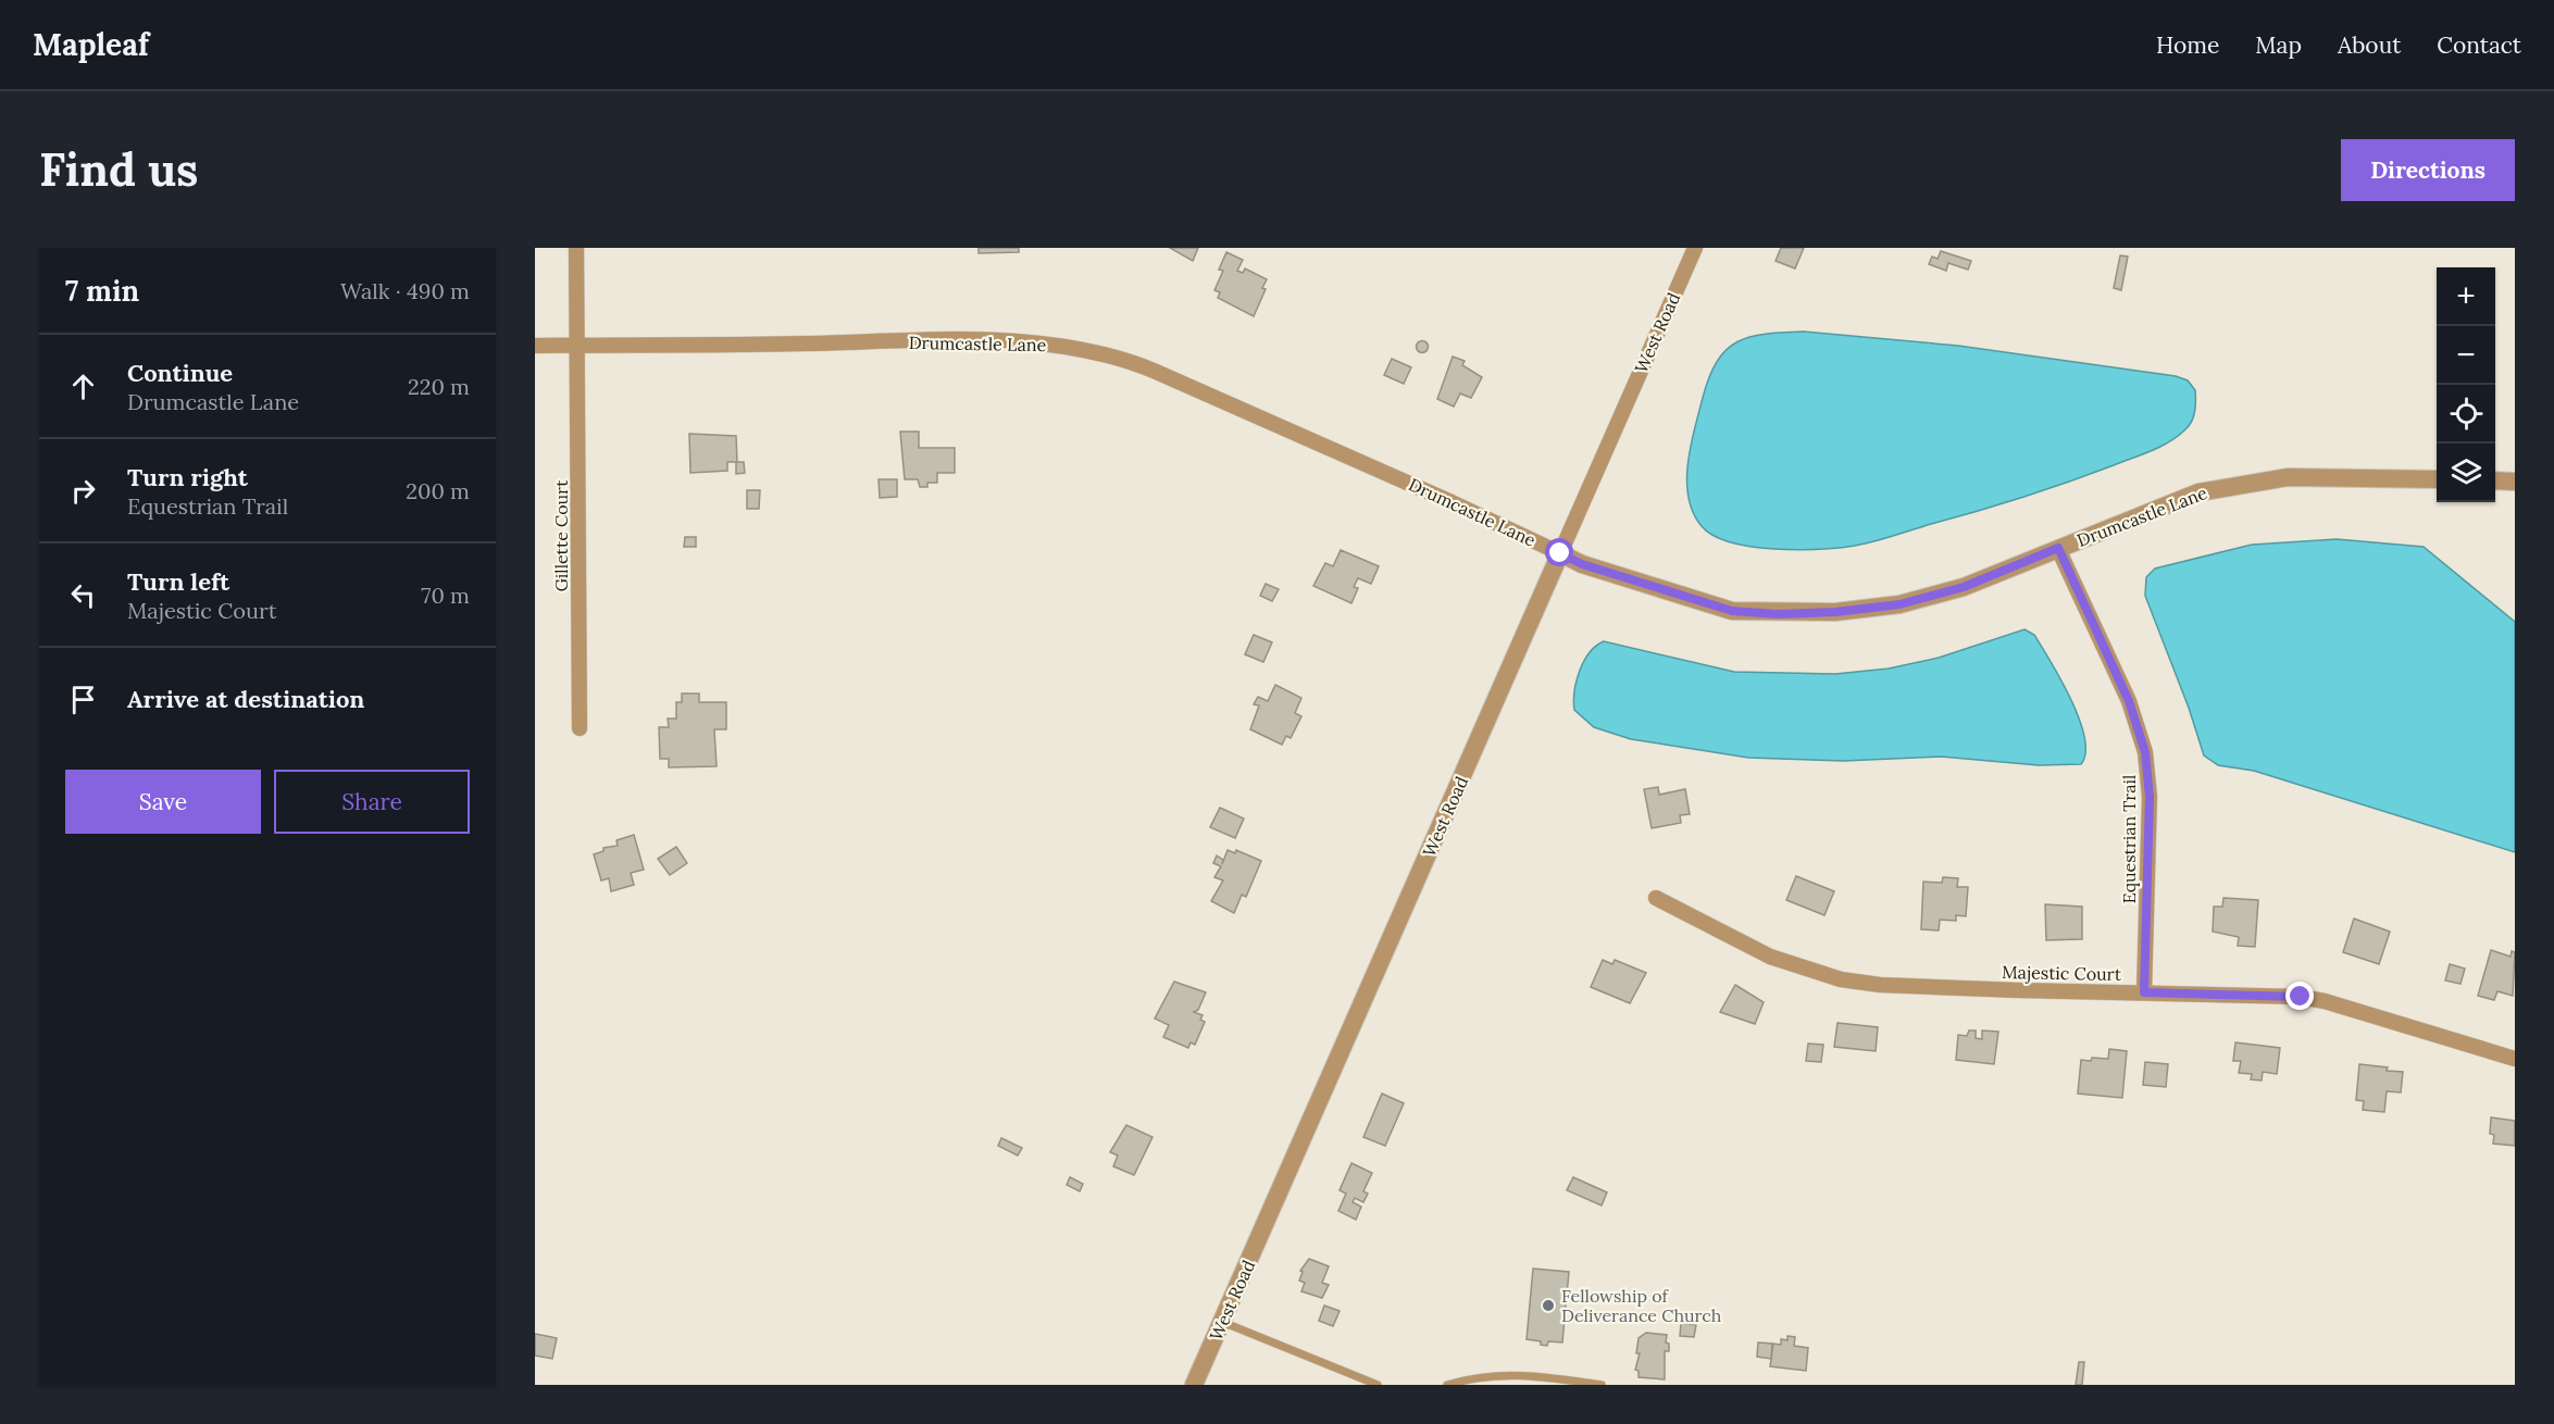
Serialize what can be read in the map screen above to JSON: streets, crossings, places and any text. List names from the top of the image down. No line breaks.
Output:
{"streets":{"street":["West Road","Drumcastle Lane","Gillette Court","Equestrian Trail","Majestic Court"]},"crossings":[["West Road","Drumcastle Lane"],["Drumcastle Lane","Gillette Court"],["Drumcastle Lane","Equestrian Trail"],["Equestrian Trail","Majestic Court"]],"places":["Fellowship of Deliverance Church"],"page":{"header":"Mapleaf","nav":["Home","Map","About","Contact"],"buttons":["Directions",["Save","Share"]],"title":"Find us","heading":["7 min","Walk · 490 m"],"map_buttons":["+","−"],"list":[["Continue","Drumcastle Lane","220 m"],["Turn right","Equestrian Trail","200 m"],["Turn left","Majestic Court","70 m"],"Arrive at destination"]}}
